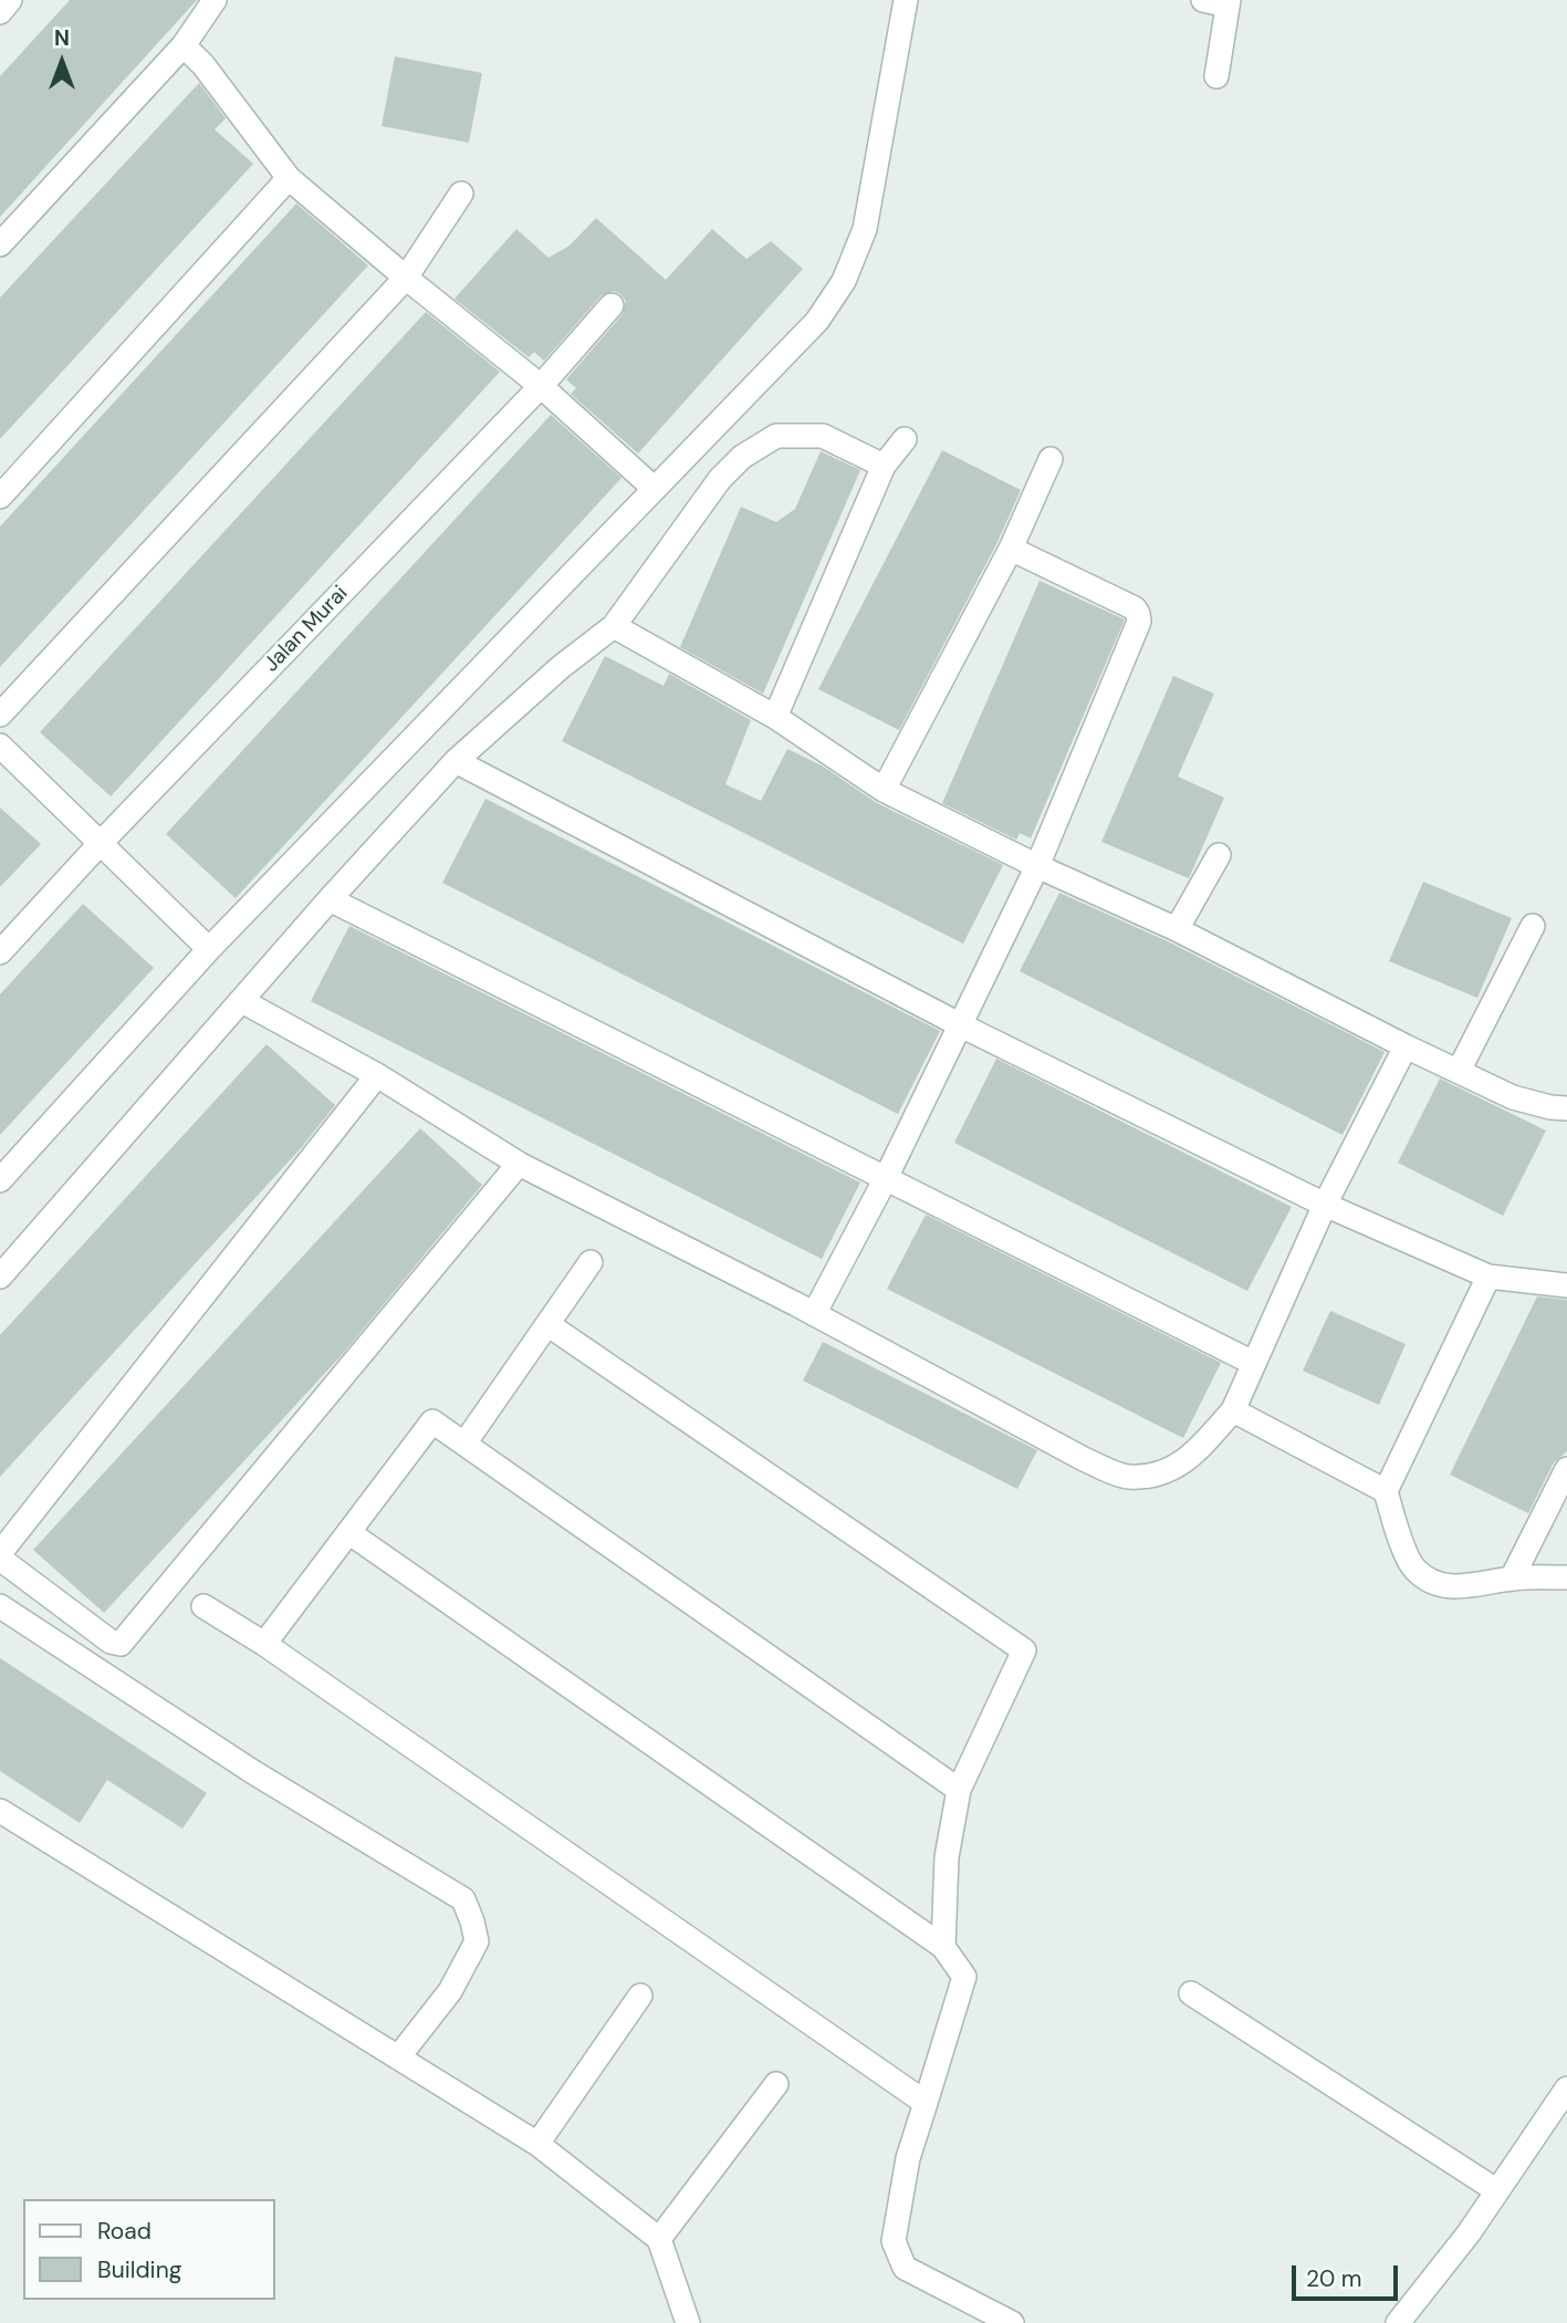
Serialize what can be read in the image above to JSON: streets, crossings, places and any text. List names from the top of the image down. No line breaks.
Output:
{"streets":{"street":["Jalan Murai"]},"legend":["Road","Building"],"scale_bar":"20 m","north":"top"}
